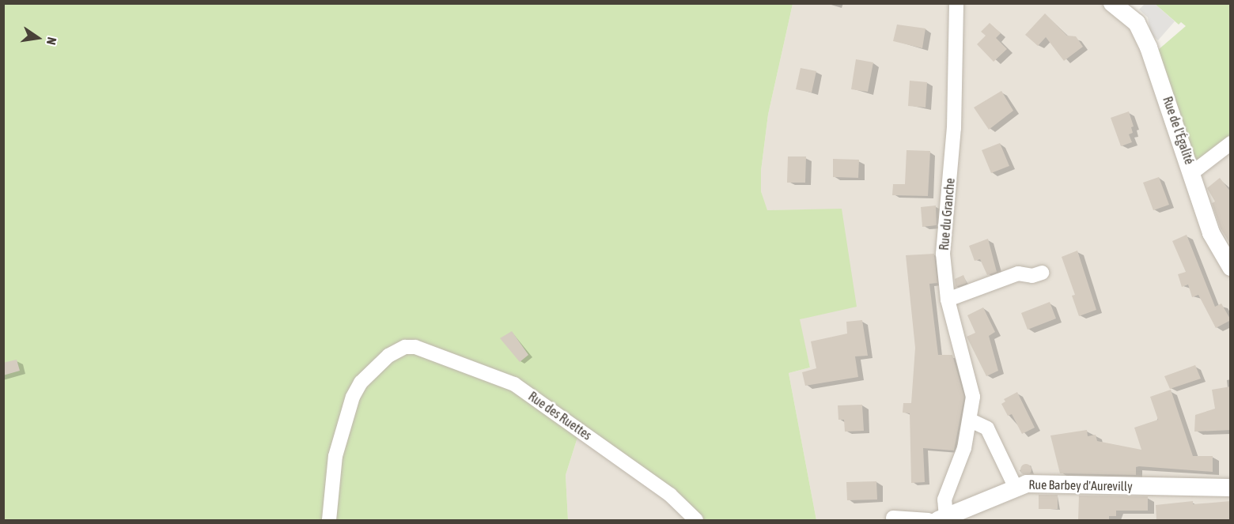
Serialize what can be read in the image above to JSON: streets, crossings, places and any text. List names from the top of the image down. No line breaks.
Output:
{"streets":{"street":["Rue de l'Égalité","Rue du Granche","Rue des Ruettes","Rue Barbey d'Aurevilly"]},"crossings":[["Rue du Granche","Rue Barbey d'Aurevilly"]],"north":"right"}
